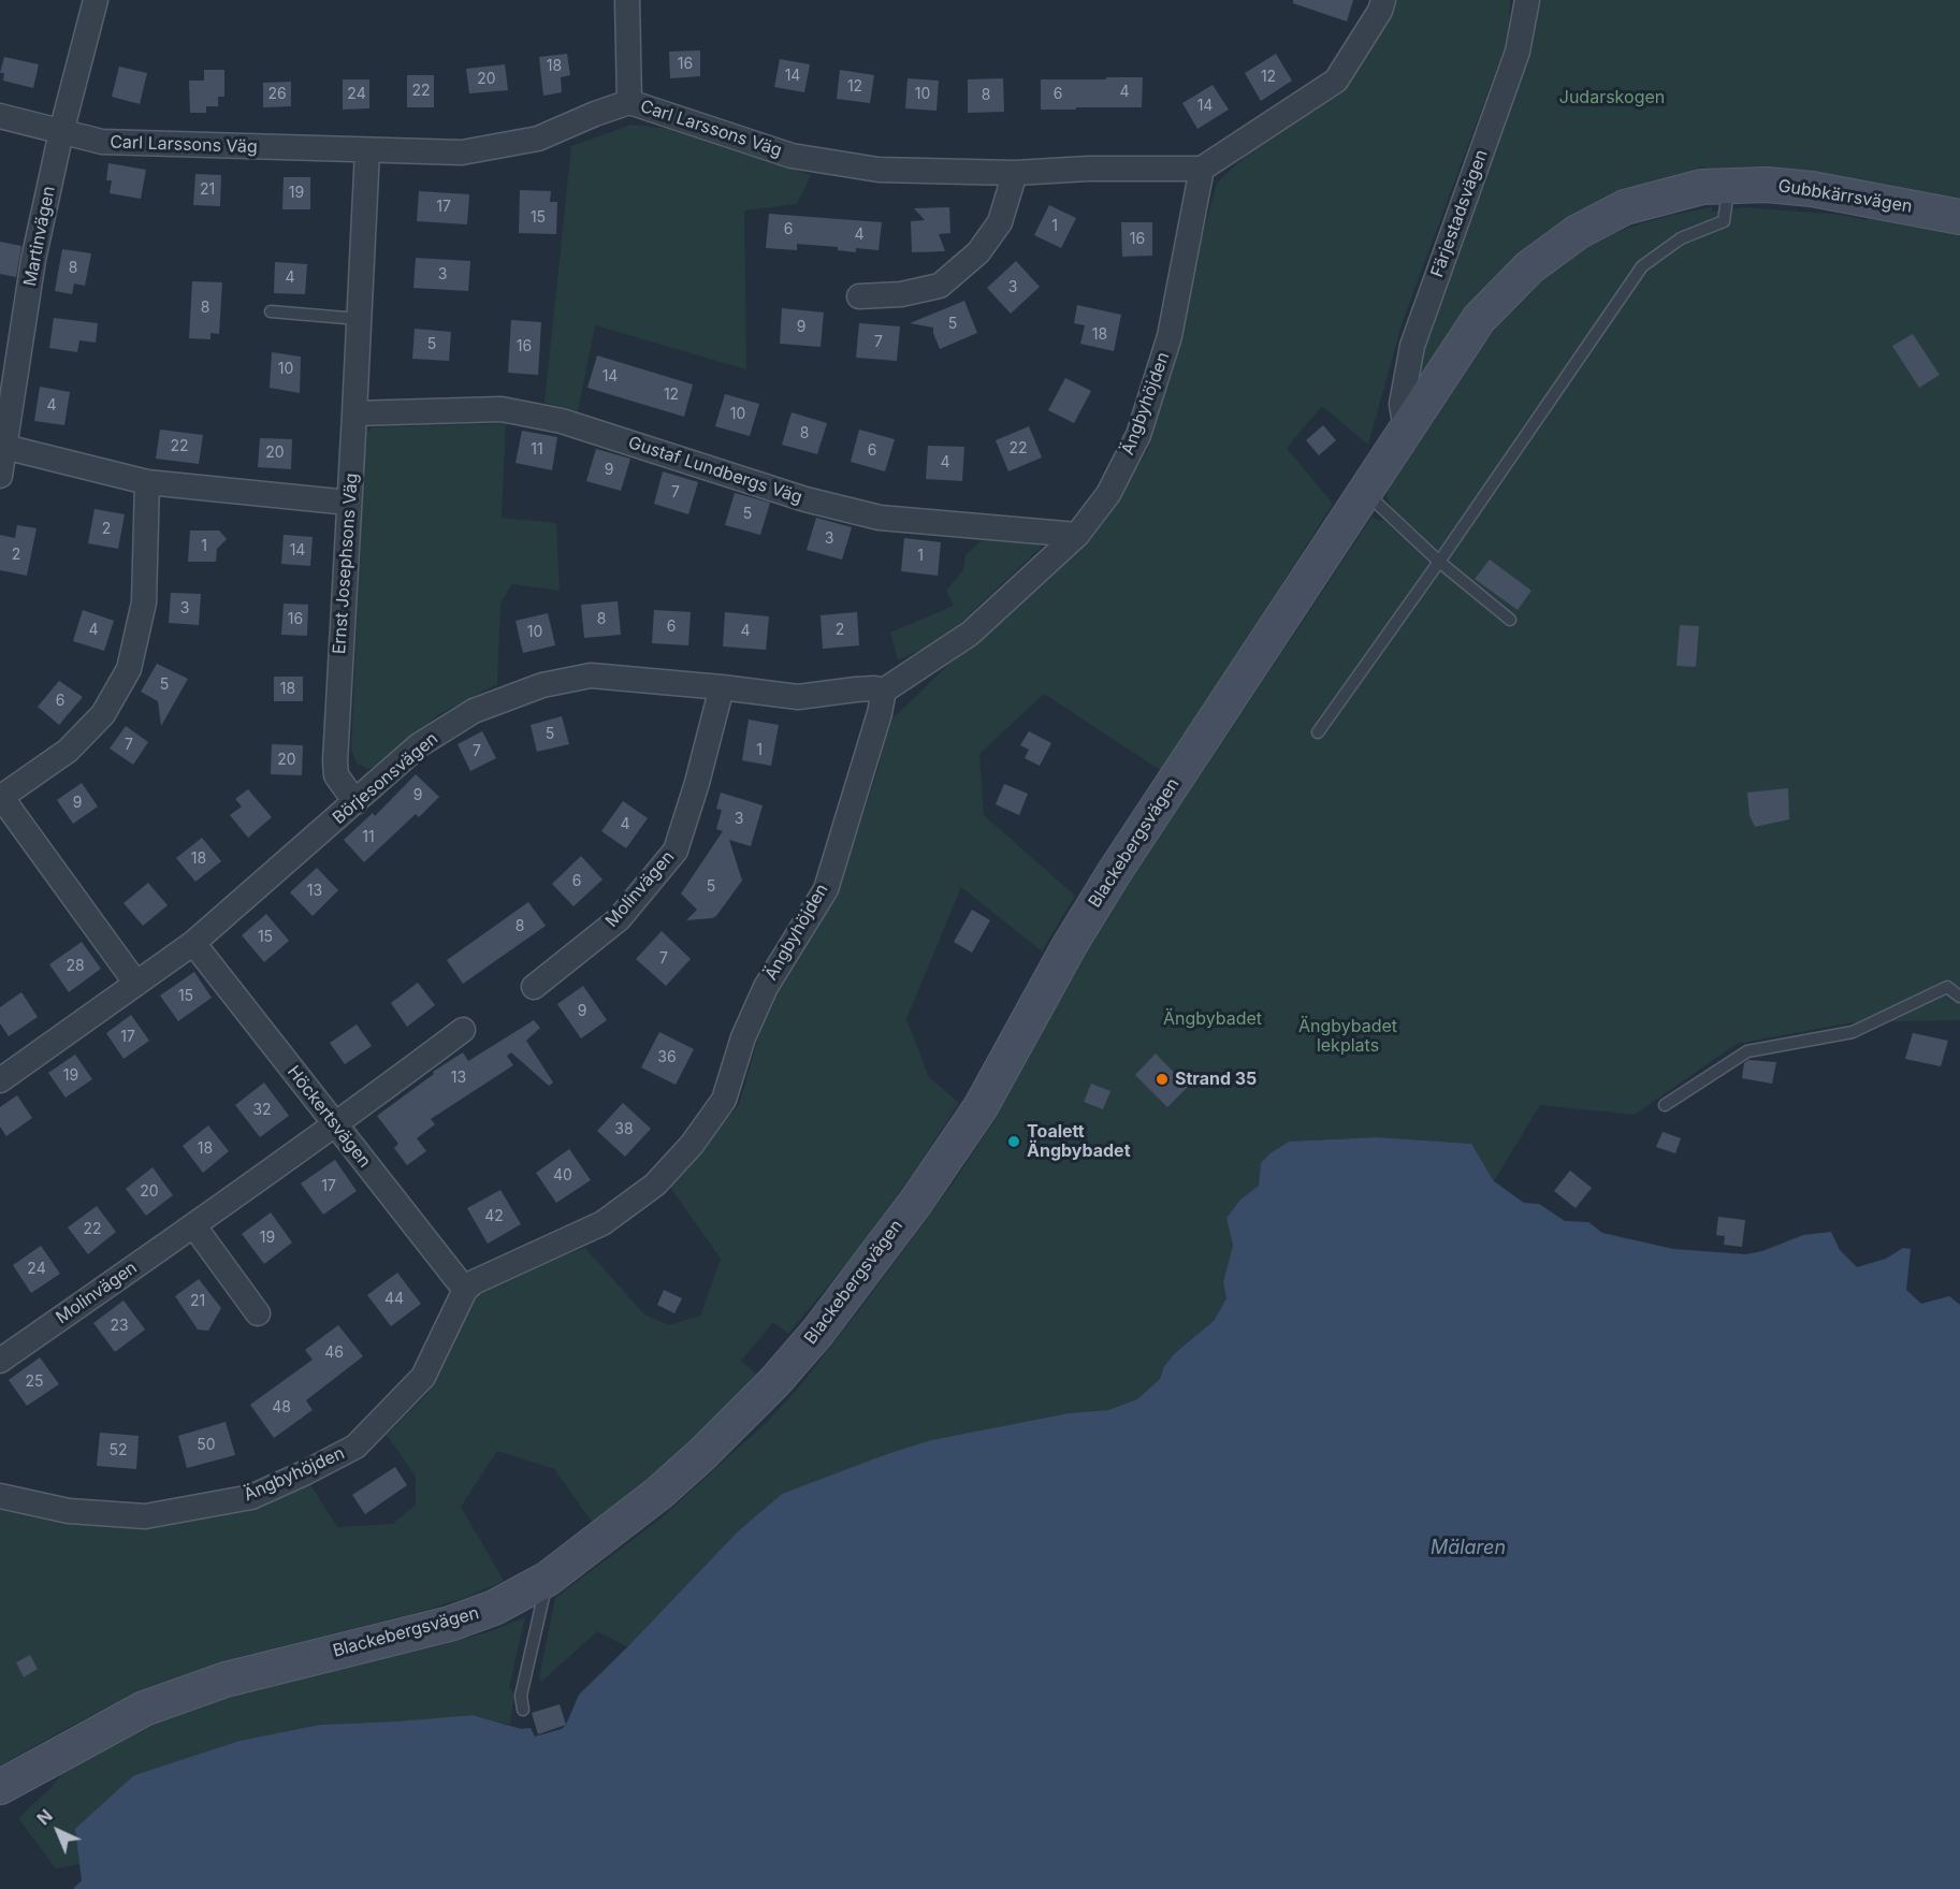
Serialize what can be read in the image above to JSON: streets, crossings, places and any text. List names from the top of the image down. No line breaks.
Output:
{"streets":{"street":["Carl Larssons Väg","Gubbkärrsvägen","Färjestadsvägen","Martinvägen","Ängbyhöjden","Gustaf Lundbergs Väg","Ernst Josephsons Väg","Börjesonsvägen","Blackebergsvägen","Molinvägen","Höckertsvägen"]},"crossings":[["Carl Larssons Väg","Martinvägen"],["Carl Larssons Väg","Ängbyhöjden"],["Carl Larssons Väg","Ernst Josephsons Väg"],["Gubbkärrsvägen","Färjestadsvägen"],["Gubbkärrsvägen","Blackebergsvägen"],["Färjestadsvägen","Blackebergsvägen"],["Ängbyhöjden","Gustaf Lundbergs Väg"],["Ängbyhöjden","Börjesonsvägen"],["Ängbyhöjden","Höckertsvägen"],["Gustaf Lundbergs Väg","Ernst Josephsons Väg"],["Ernst Josephsons Väg","Börjesonsvägen"],["Börjesonsvägen","Molinvägen"],["Börjesonsvägen","Höckertsvägen"],["Molinvägen","Höckertsvägen"]],"water":["Mälaren"],"parks":["Judarskogen","Ängbybadet","Ängbybadet lekplats"],"places":["Strand 35","Toalett Ängbybadet"],"house_numbers":["16","18","14","12","20","12","22","4","26","24","10","6","8","14","21","19","17","15","1","6","4","16","8","3","4","3","8","5","9","18","7","5","16","10","14","12","4","10","8","22","22","11","6","20","4","9","7","5","2","3","1","14","2","1","3","16","8","6","4","2","4","10","5","18","6","5","7","1","7","20","9","9","3","4","11","18","6","5","13","8","15","7","28","15","9","17","36","19","13","32","38","18","40","17","20","42","22","19","24","44","21","23","46","25","48","50","52"],"north":"top left"}
